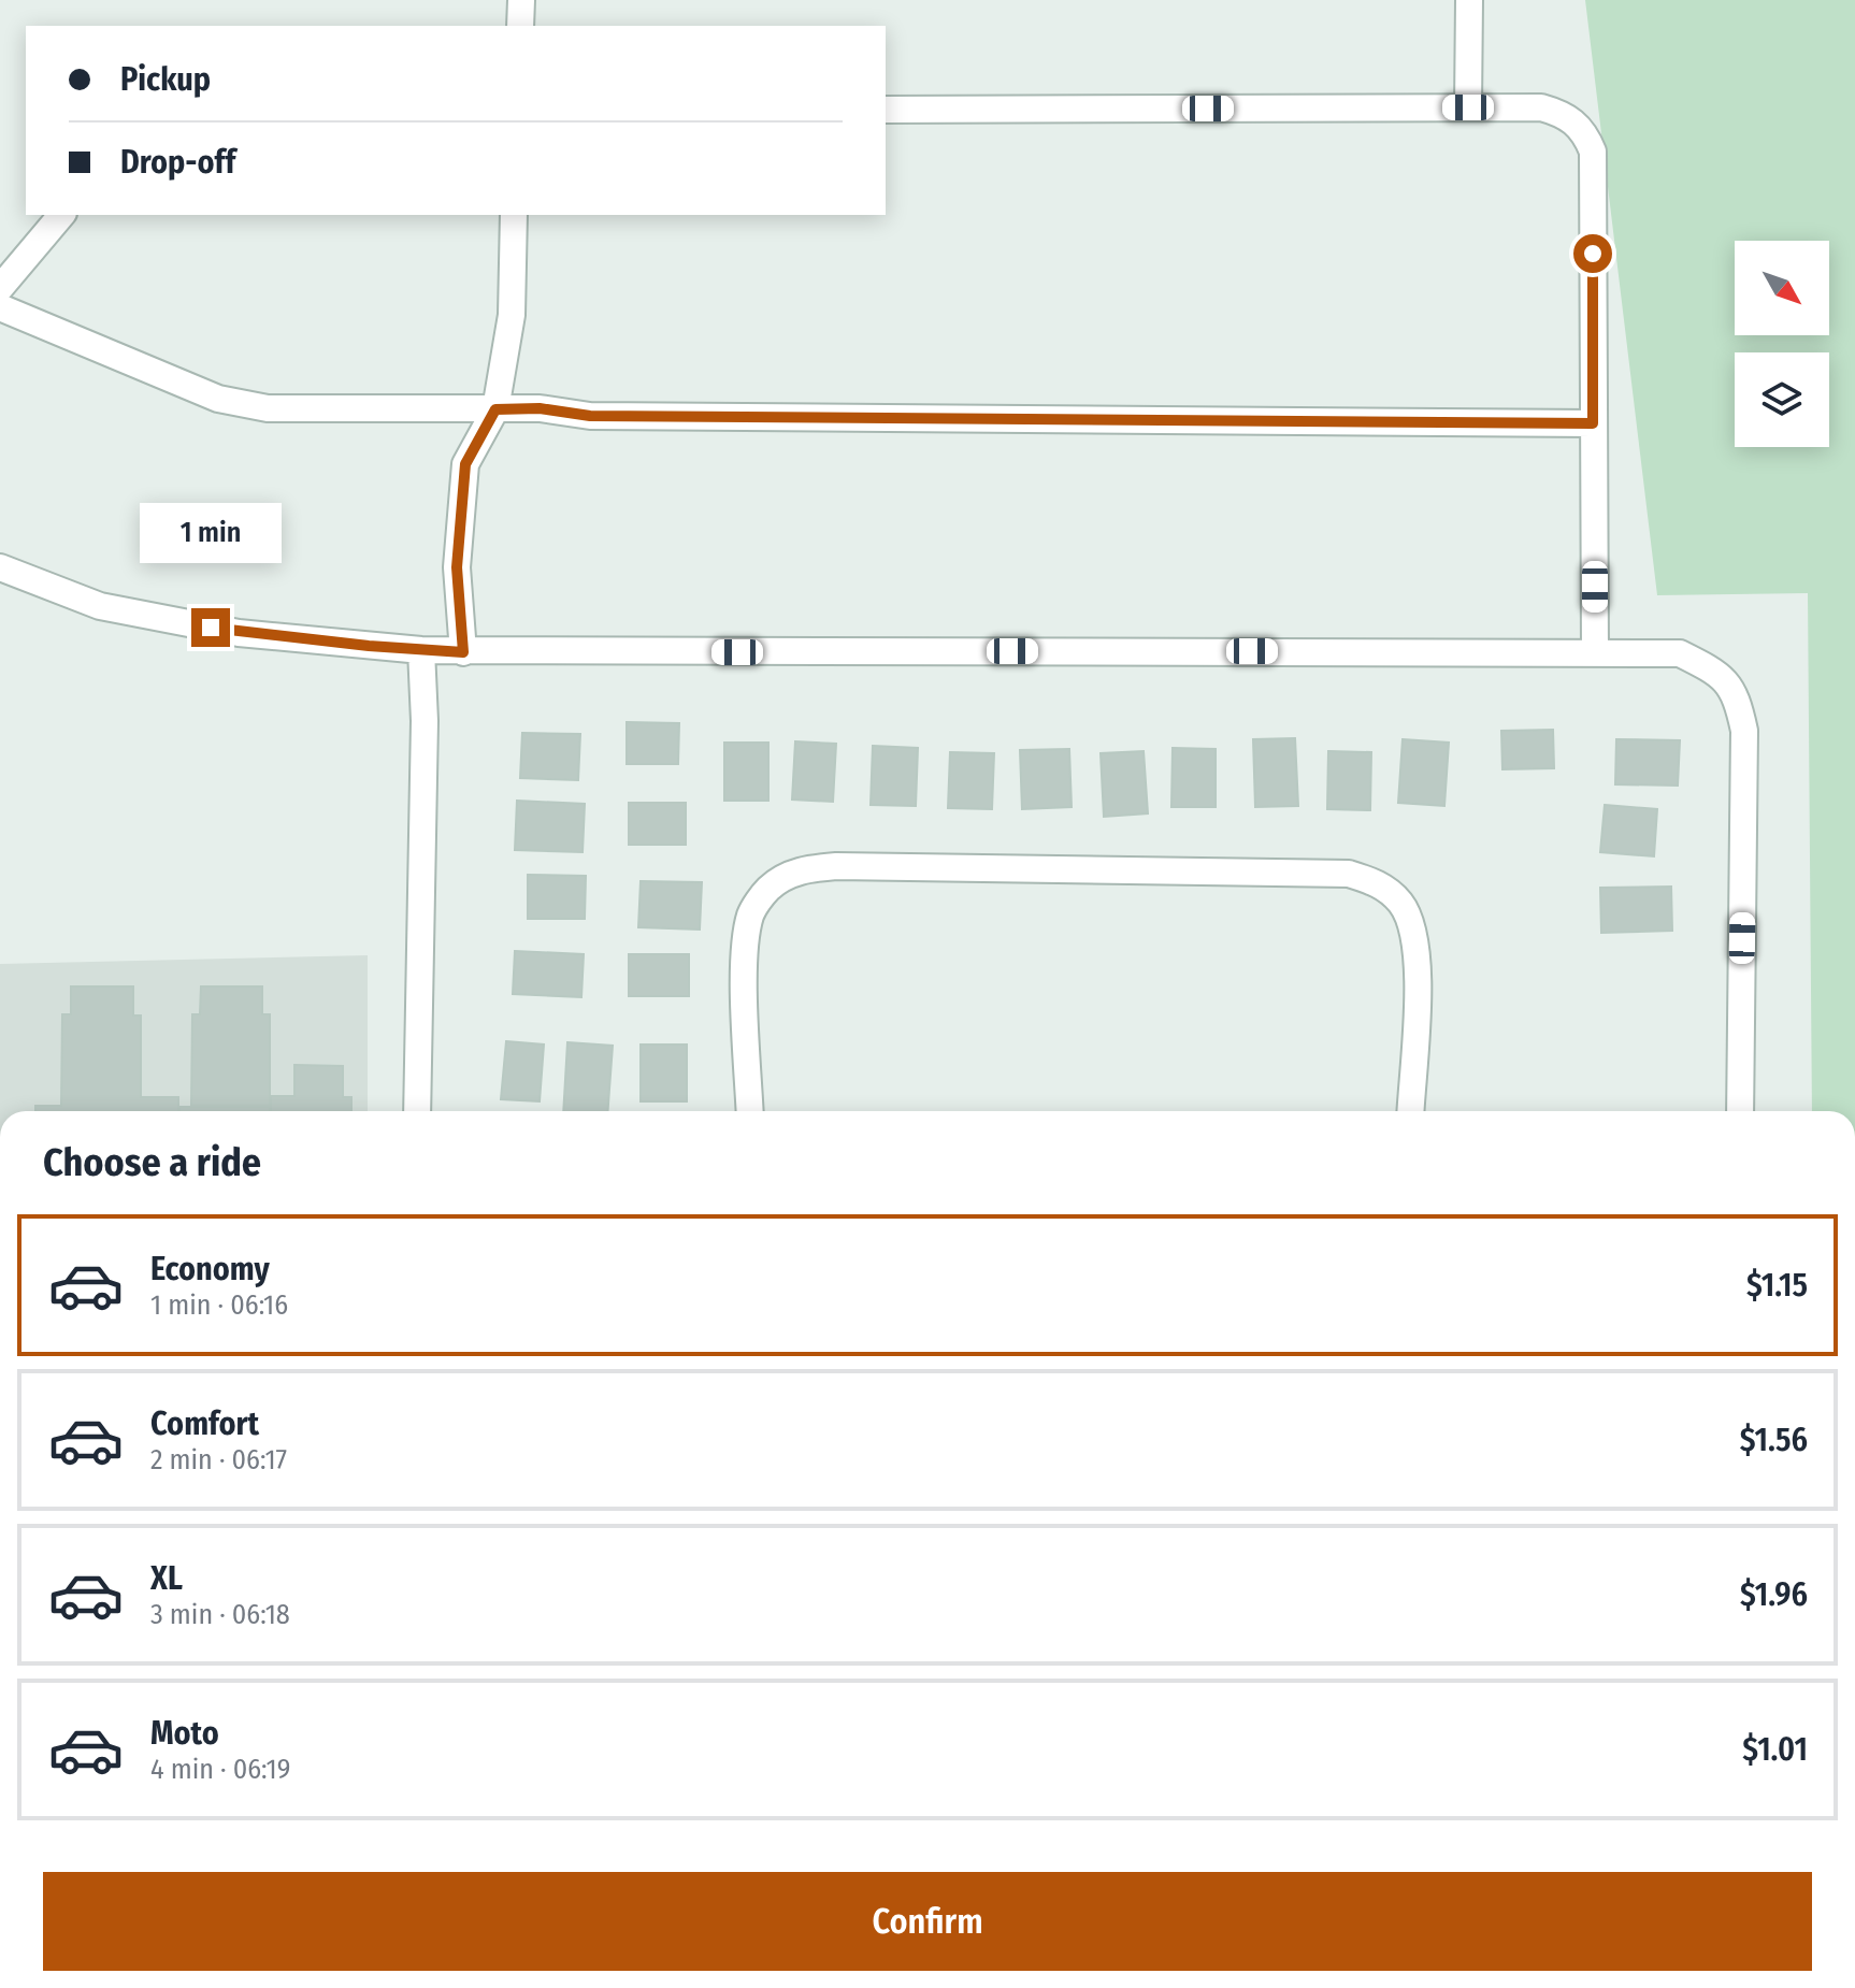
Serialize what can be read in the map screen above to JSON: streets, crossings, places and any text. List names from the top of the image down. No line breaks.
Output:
{"north":"bottom right","page":{"banner":["Pickup","Drop-off"],"bubble":"1 min","heading":"Choose a ride","list":[{"name":"Economy","note":"1 min · 06:16","value":"$1.15"},{"name":"Comfort","note":"2 min · 06:17","value":"$1.56"},{"name":"XL","note":"3 min · 06:18","value":"$1.96"},{"name":"Moto","note":"4 min · 06:19","value":"$1.01"}],"buttons":"Confirm"}}
